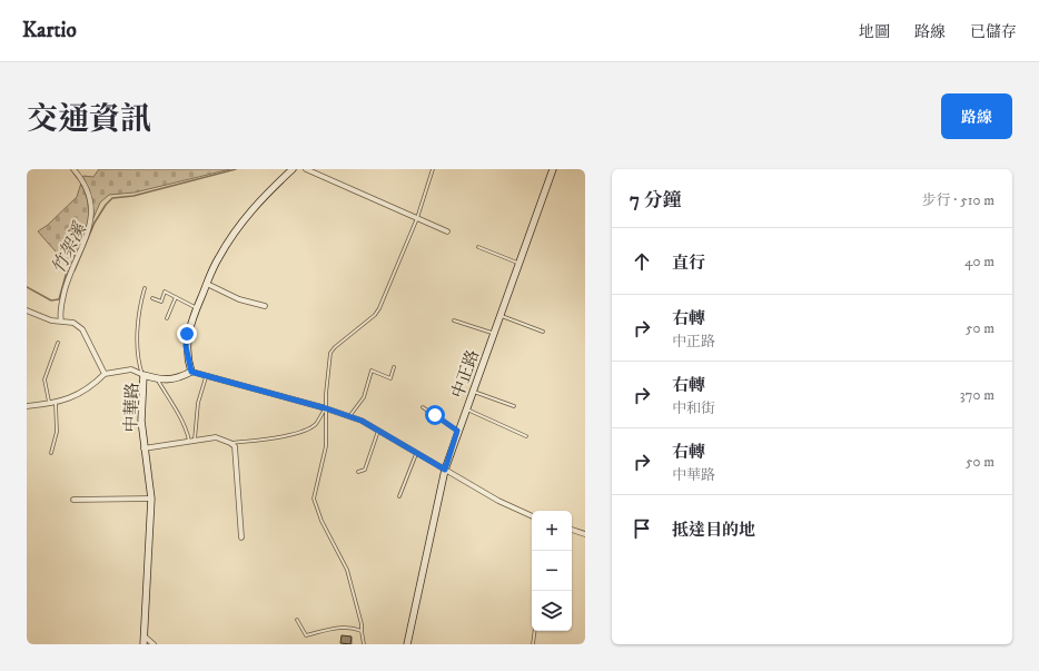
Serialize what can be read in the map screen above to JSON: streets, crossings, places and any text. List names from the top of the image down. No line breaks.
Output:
{"streets":{"street":["中正路","中華路"]},"water":["竹架溪"],"page":{"header":"Kartio","nav":["地圖","路線","已儲存"],"title":"交通資訊","buttons":"路線","heading":["7 分鐘","步行 · 510 m"],"list":[["直行","40 m"],["右轉","中正路","50 m"],["右轉","中和街","370 m"],["右轉","中華路","50 m"],"抵達目的地"],"map_buttons":["+","−"]}}
